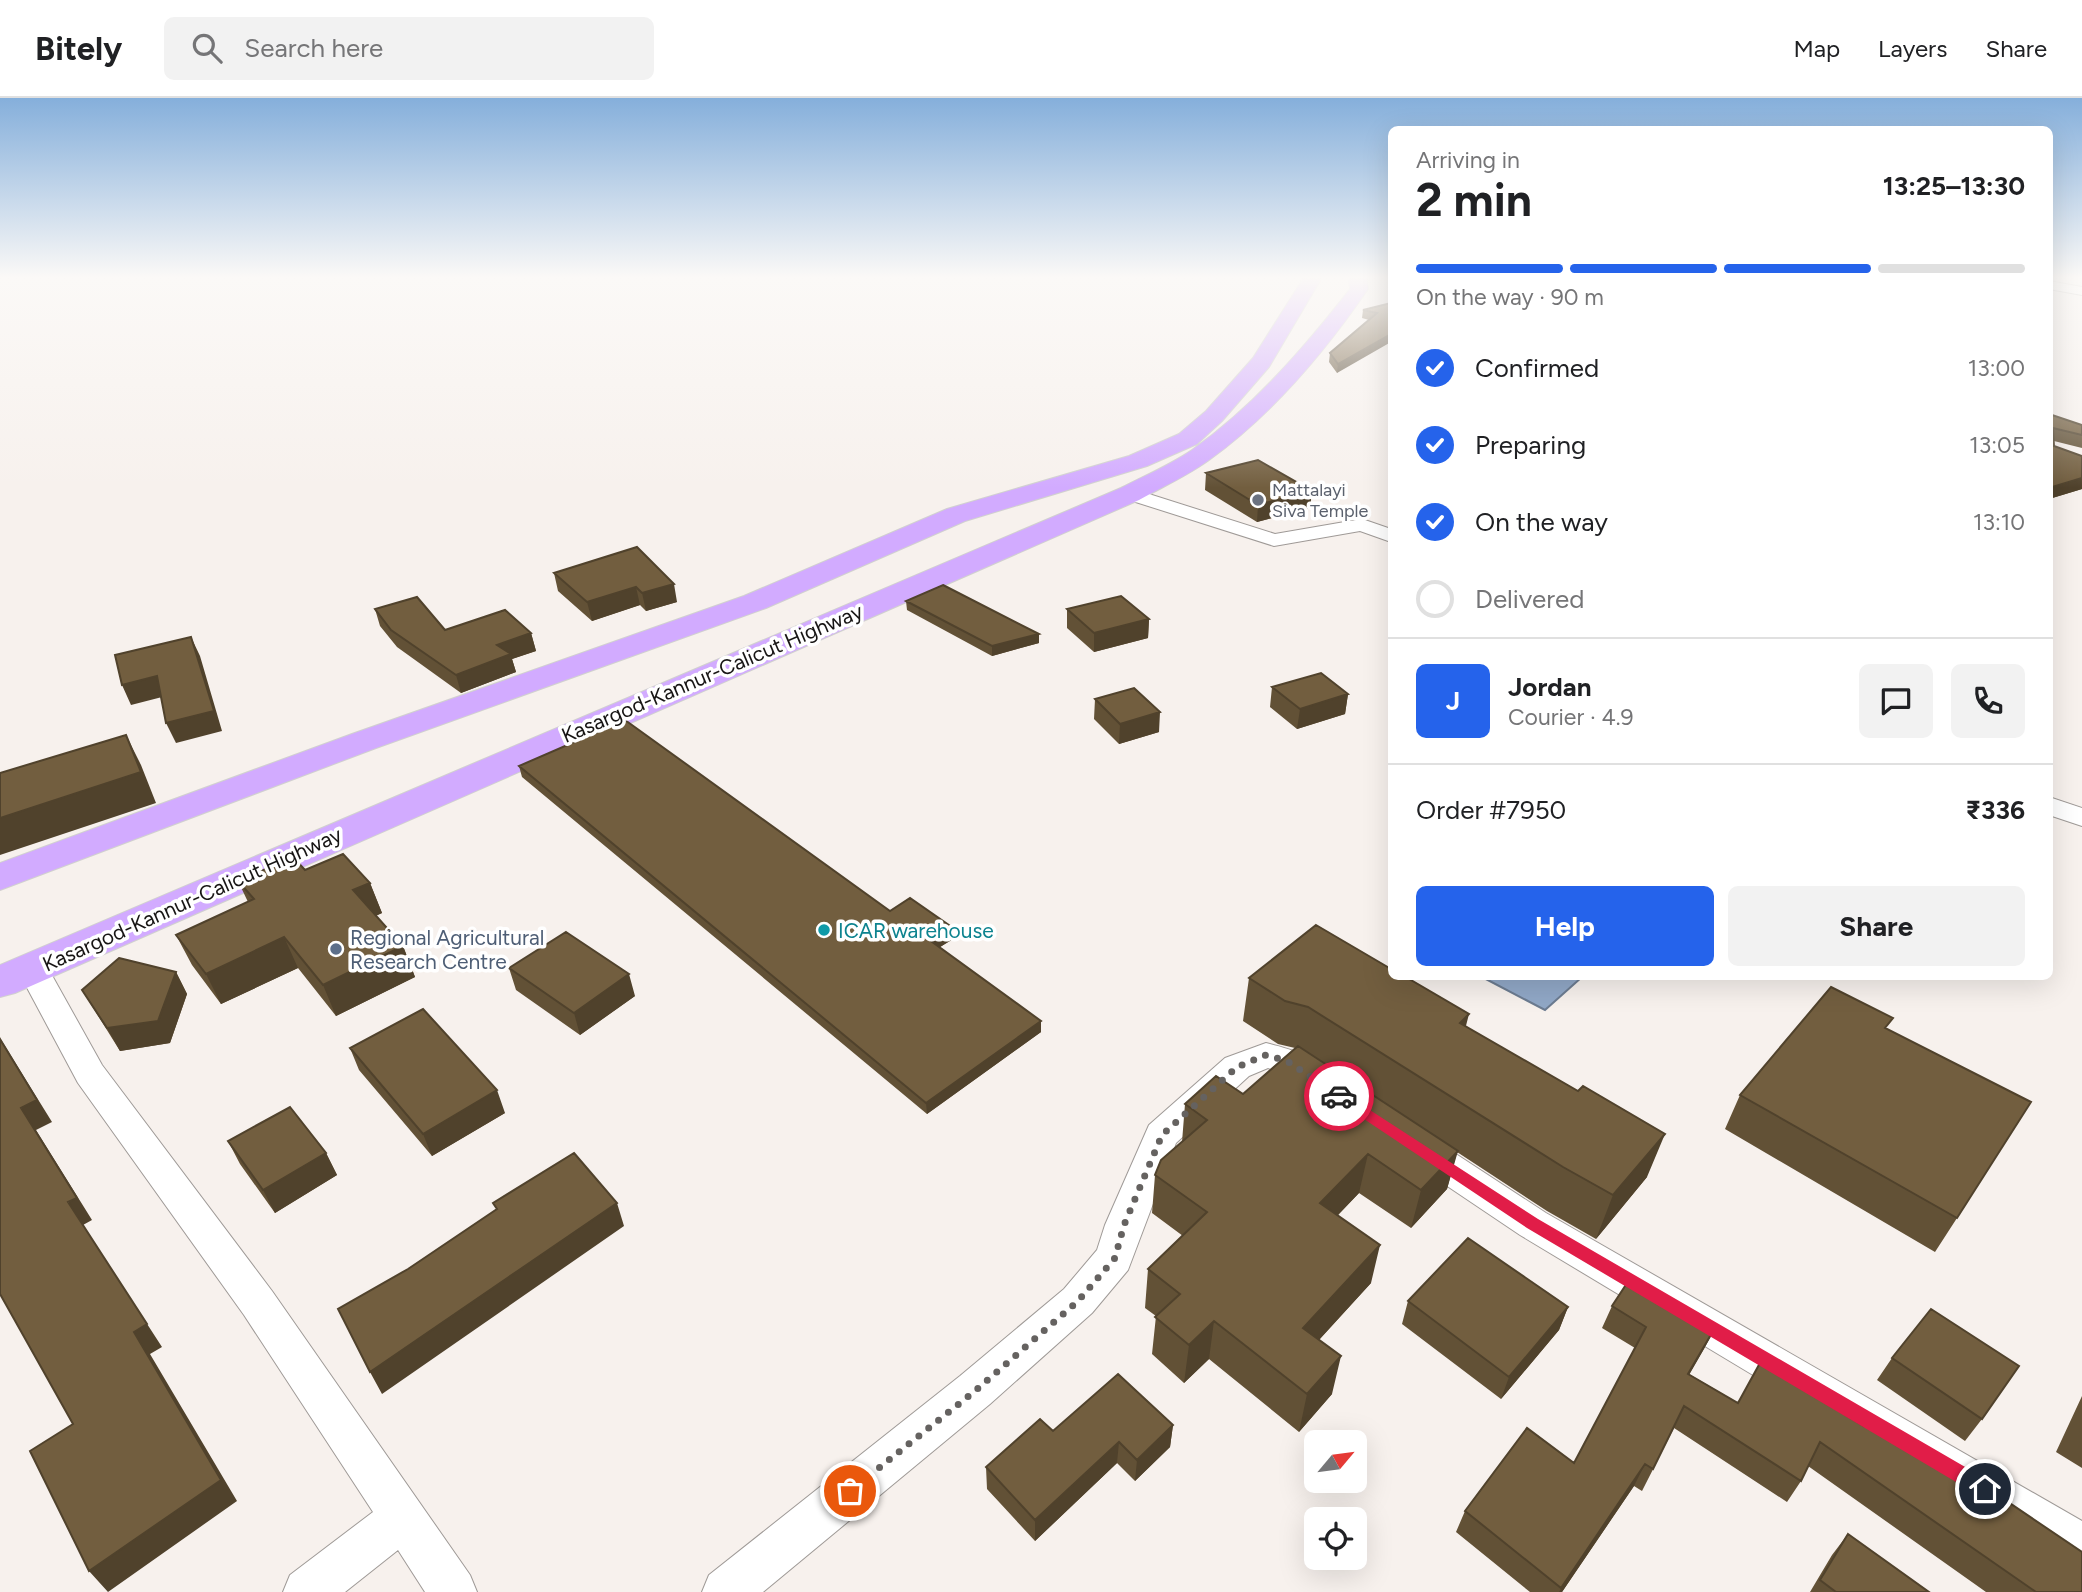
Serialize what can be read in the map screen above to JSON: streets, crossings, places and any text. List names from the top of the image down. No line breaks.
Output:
{"streets":{"highway":["Kasargod-Kannur-Calicut Highway"]},"places":["Mattalayi Siva Temple","ICAR warehouse","Regional Agricultural Research Centre"],"north":"top right","page":{"header":"Bitely","search":"Search here","nav":["Map","Layers","Share"],"heading":["2 min","Arriving in","13:25–13:30"],"panel":["Jordan","Courier · 4.9","Order #7950","₹336"],"bar":"On the way · 90 m","list":[["Confirmed","13:00"],["Preparing","13:05"],["On the way","13:10"],"Delivered"],"round":"J","buttons":["Help","Share"]}}
